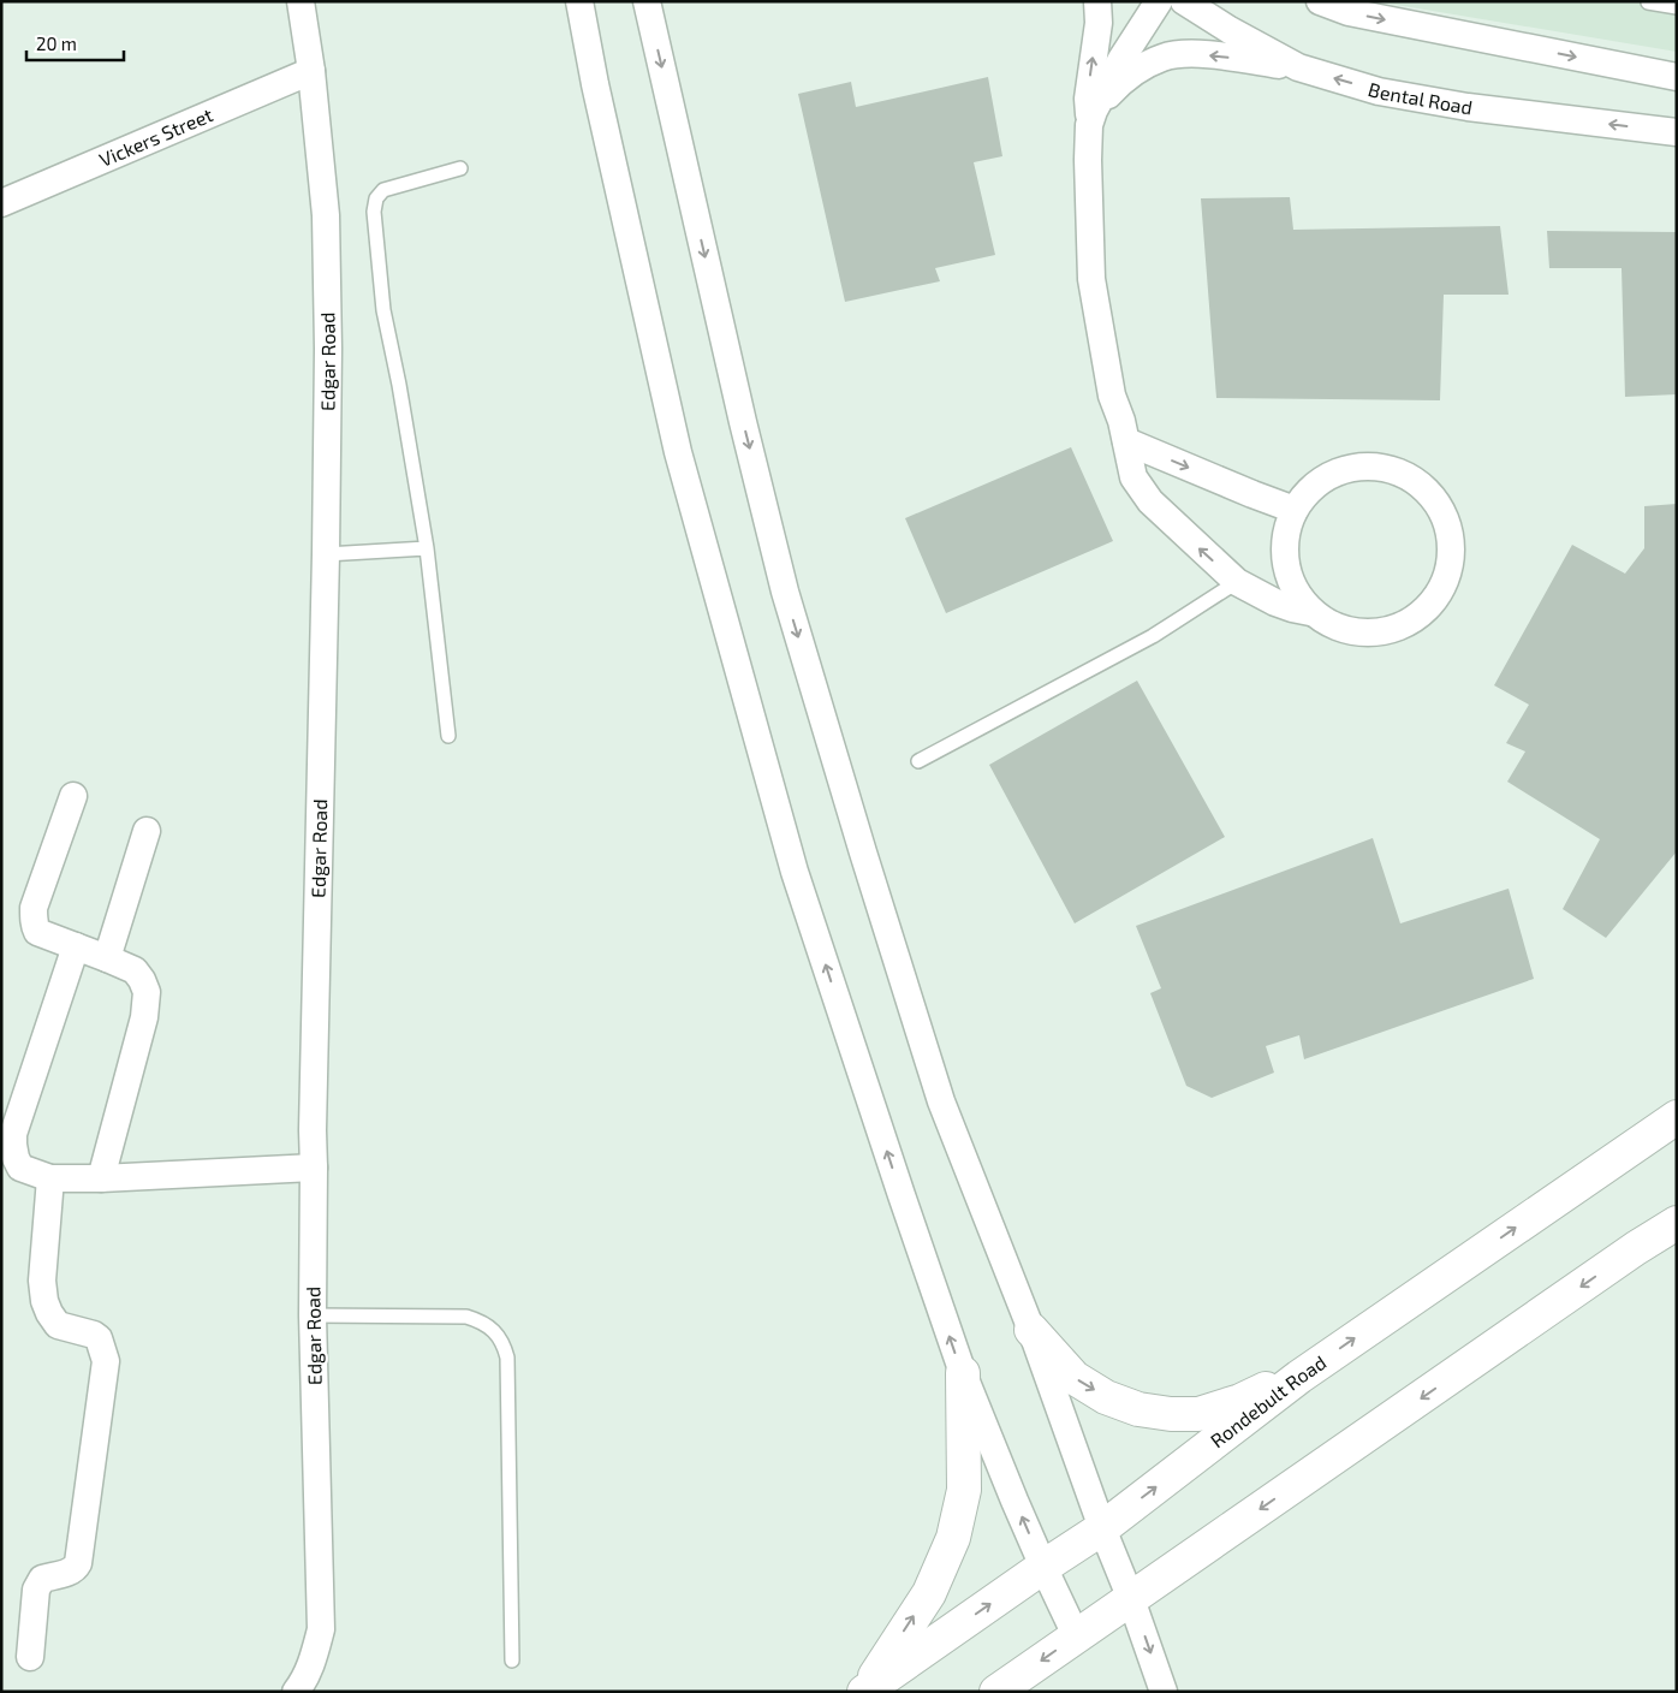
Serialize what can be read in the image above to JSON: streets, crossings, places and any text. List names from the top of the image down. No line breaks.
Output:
{"streets":{"main road":["Rondebult Road"],"street":["Bental Road","Vickers Street","Edgar Road"]},"crossings":[["Vickers Street","Edgar Road"]],"scale_bar":"20 m"}
